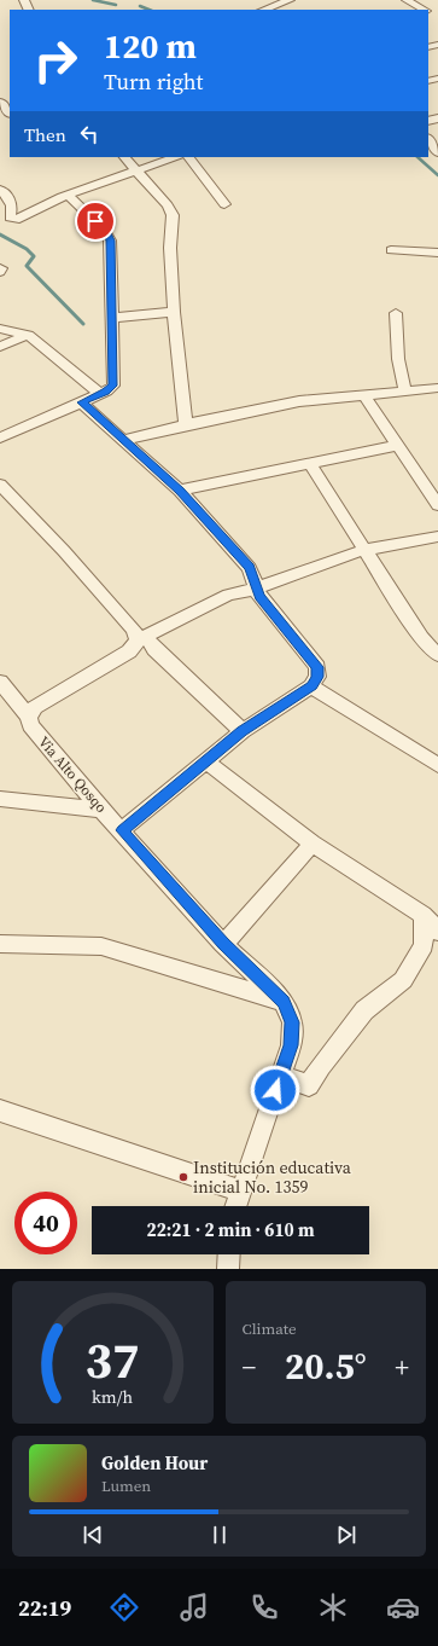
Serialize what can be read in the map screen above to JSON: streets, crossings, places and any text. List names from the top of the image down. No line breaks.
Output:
{"streets":{"street":["Via Alto Qosqo"]},"places":["Institución educativa inicial No. 1359"],"page":{"turn":["120 m","Turn right"],"then":"Then","limit":"40","trip":"22:21 · 2 min · 610 m","tile":"Climate","heat":["−","20.5°","+"],"song":["Golden Hour","Lumen"],"tabs":"22:19","gauge":["37","km/h"]}}
